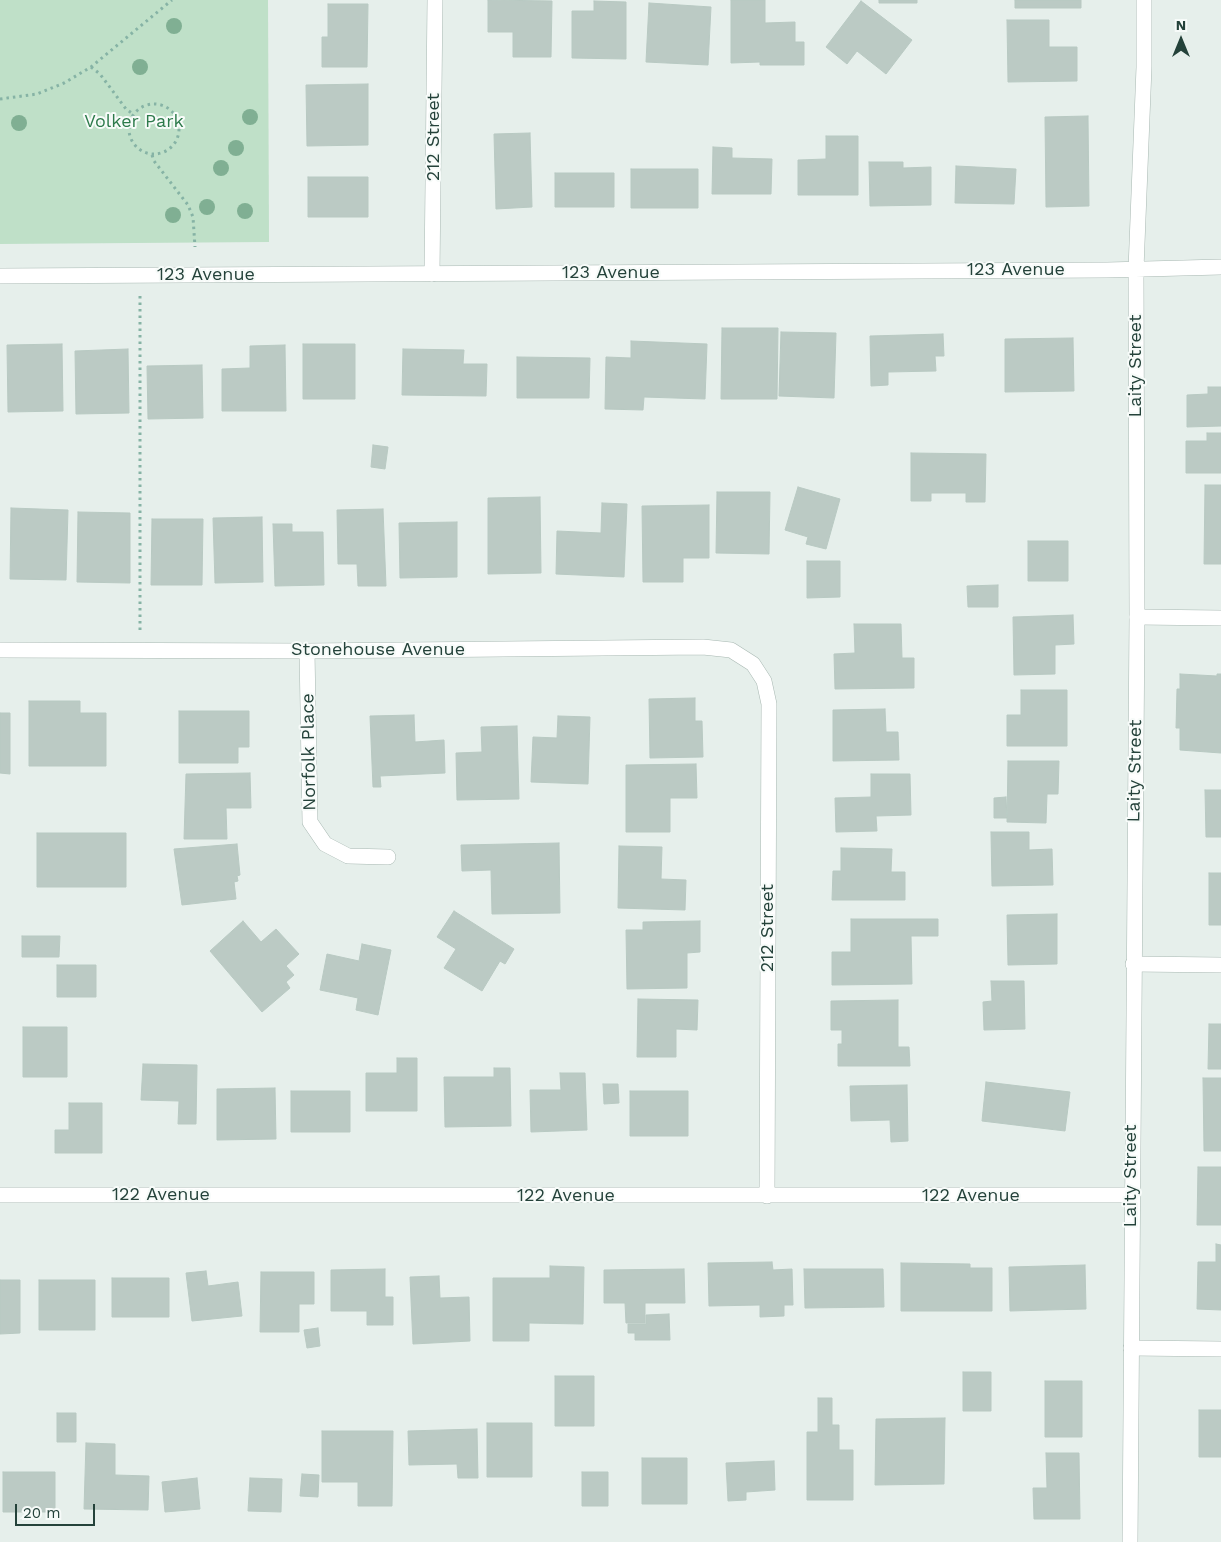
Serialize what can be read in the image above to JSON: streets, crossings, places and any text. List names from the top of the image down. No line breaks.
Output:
{"streets":{"street":["212 Street","123 Avenue","Laity Street","Stonehouse Avenue","Norfolk Place","122 Avenue"]},"crossings":[["212 Street","123 Avenue"],["212 Street","Stonehouse Avenue"],["212 Street","122 Avenue"],["123 Avenue","Laity Street"],["Laity Street","122 Avenue"],["Stonehouse Avenue","Norfolk Place"]],"parks":["Volker Park"],"scale_bar":"20 m","north":"top"}
